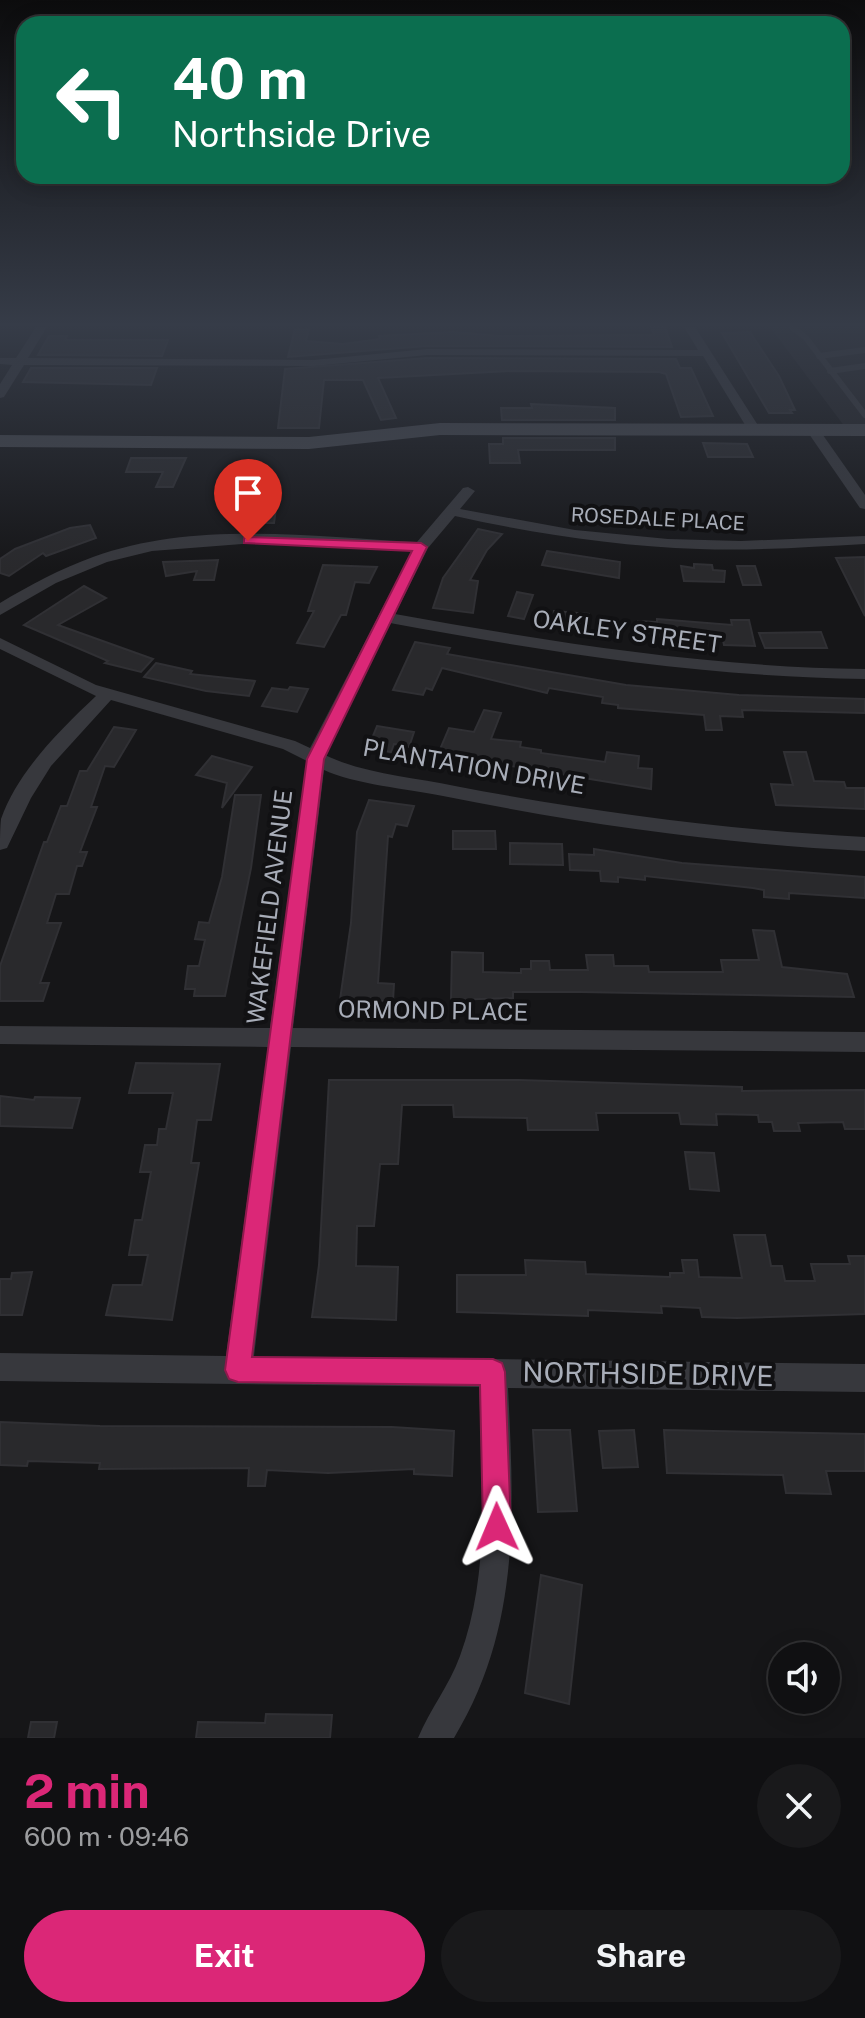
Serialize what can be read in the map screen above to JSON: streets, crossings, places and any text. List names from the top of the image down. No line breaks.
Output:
{"streets":{"street":["ROSEDALE PLACE","OAKLEY STREET","PLANTATION DRIVE","WAKEFIELD AVENUE","ORMOND PLACE","NORTHSIDE DRIVE"]},"crossings":[["ROSEDALE PLACE","WAKEFIELD AVENUE"],["OAKLEY STREET","WAKEFIELD AVENUE"],["PLANTATION DRIVE","WAKEFIELD AVENUE"],["WAKEFIELD AVENUE","ORMOND PLACE"],["WAKEFIELD AVENUE","NORTHSIDE DRIVE"]],"page":{"turn":["40 m","Northside Drive"],"heading":["2 min","600 m · 09:46"],"buttons":["Exit","Share"]}}
